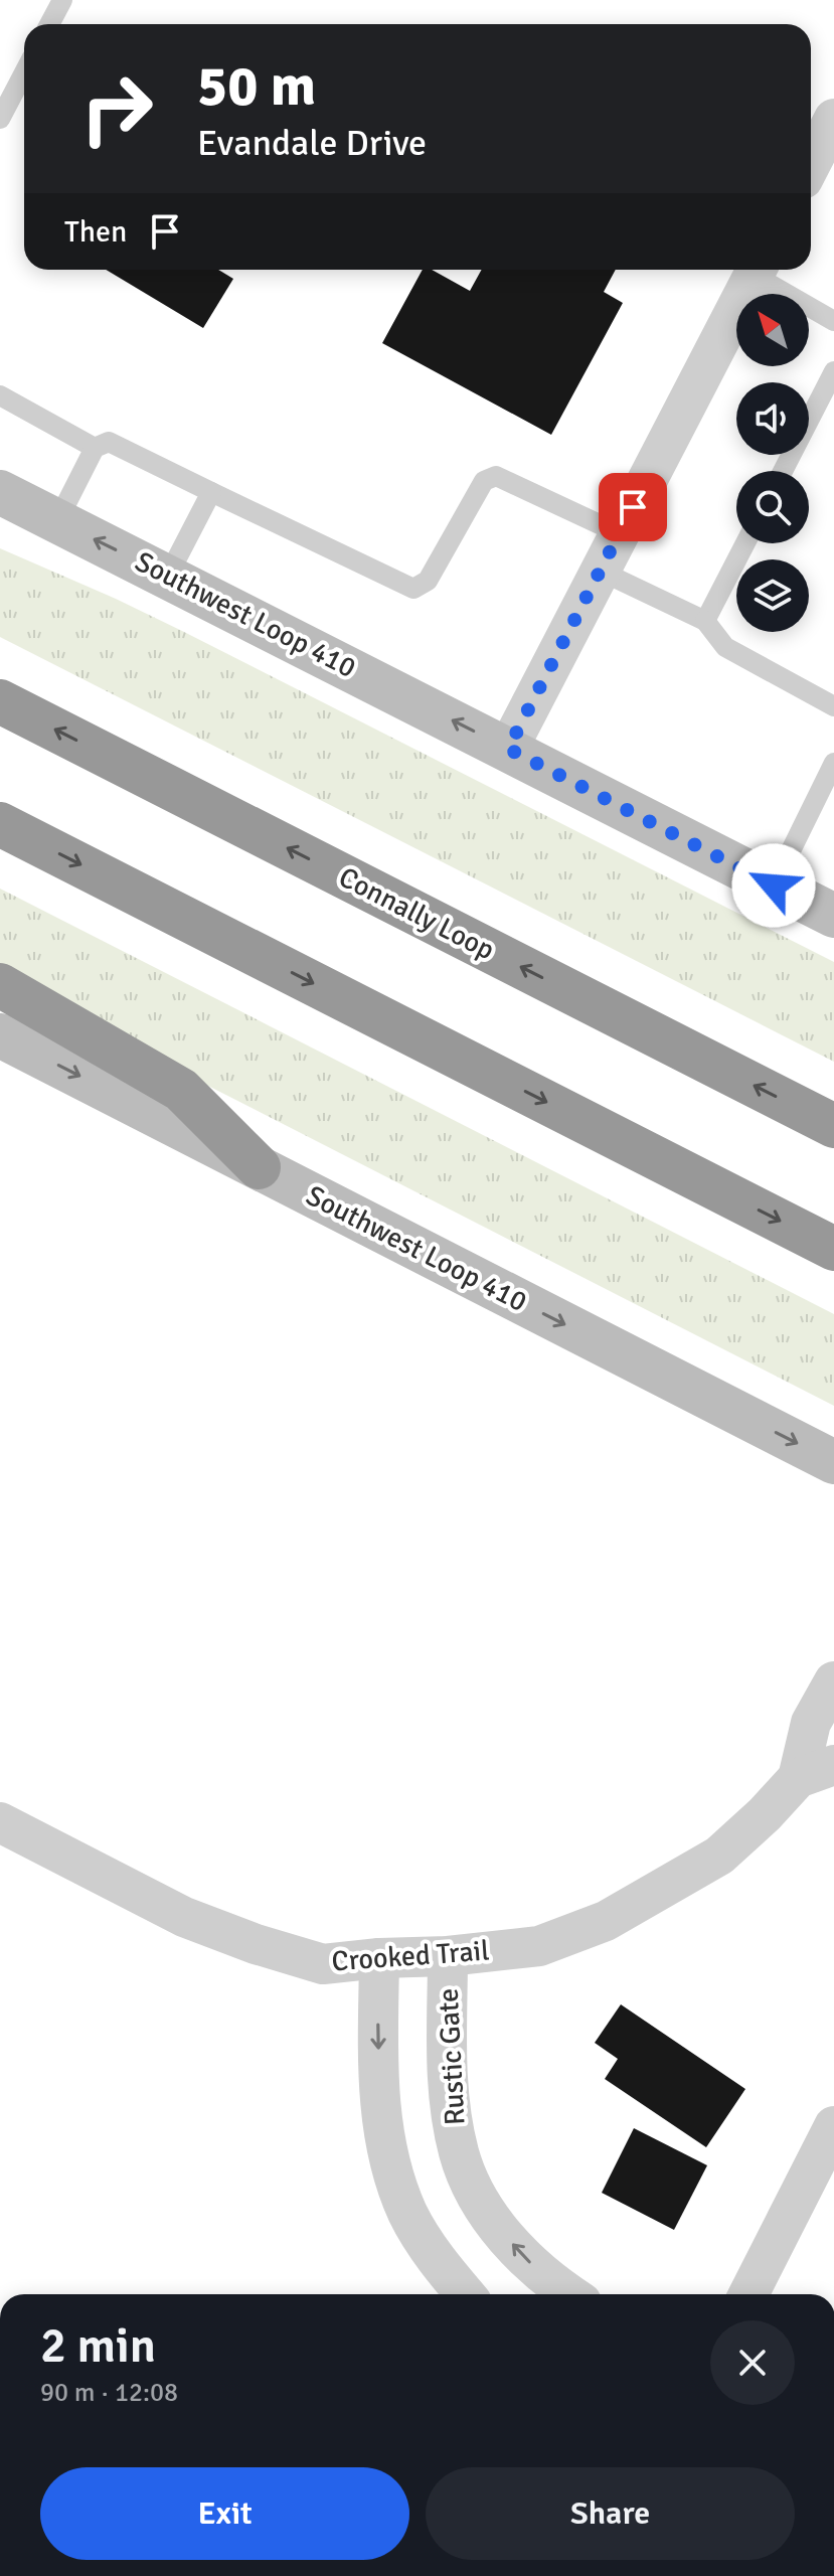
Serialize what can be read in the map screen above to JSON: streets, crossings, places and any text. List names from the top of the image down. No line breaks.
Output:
{"streets":{"highway":["Connally Loop"],"main road":["Southwest Loop 410"],"street":["Crooked Trail","Rustic Gate"]},"crossings":[["Crooked Trail","Rustic Gate"]],"north":"top left","page":{"turn":["50 m","Evandale Drive"],"then":"Then","heading":["2 min","90 m · 12:08"],"buttons":["Exit","Share"]}}
